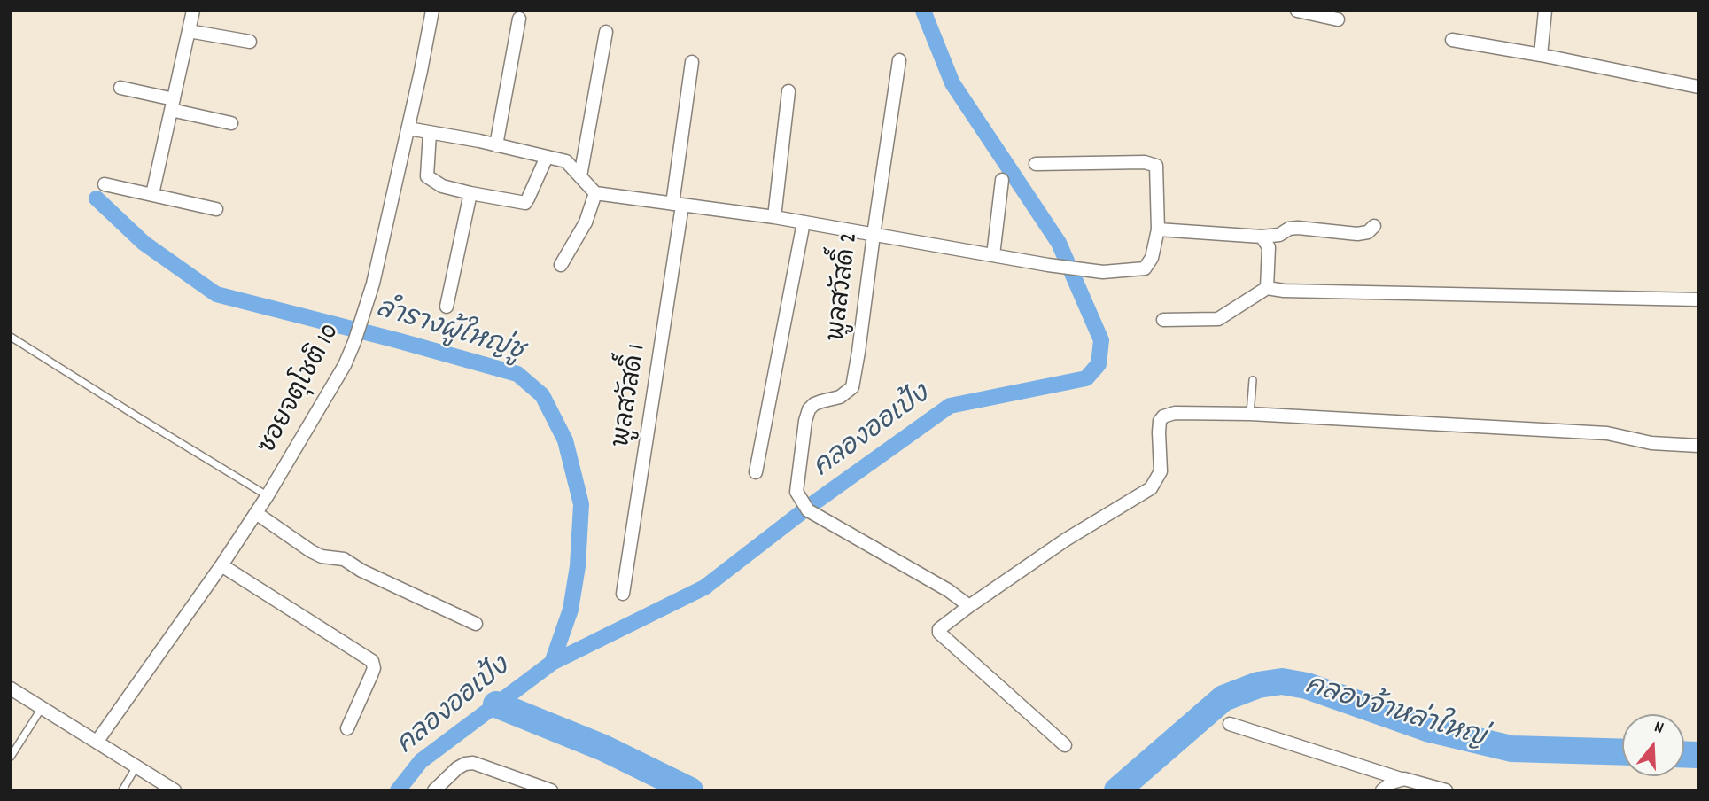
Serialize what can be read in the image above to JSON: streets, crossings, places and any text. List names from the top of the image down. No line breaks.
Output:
{"streets":{"street":["พูลสวัสดิ์ 2","ซอยจตุโชติ 10","พูลสวัสดิ์ 1"]},"water":["ลำรางผู้ใหญ่ชู","คลองออเป้ง","คลองจ้าหล่าใหญ่"],"north":"top"}
